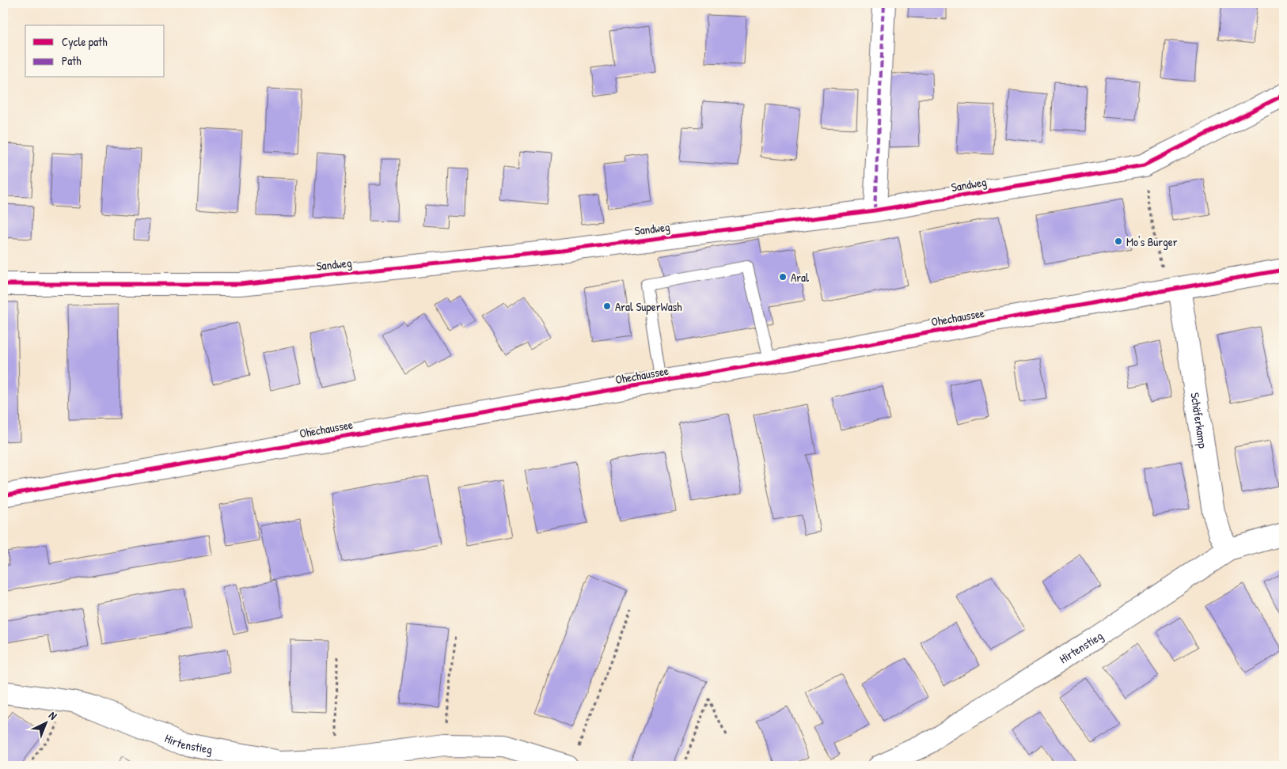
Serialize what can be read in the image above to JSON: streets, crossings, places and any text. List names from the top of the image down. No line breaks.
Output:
{"streets":{"street":["Sandweg","Ohechaussee","Schäferkamp","Hirtenstieg"]},"crossings":[["Ohechaussee","Schäferkamp"],["Schäferkamp","Hirtenstieg"]],"places":["Mo's Burger","Aral","Aral SuperWash"],"legend":["Cycle path","Path"],"north":"top right"}
